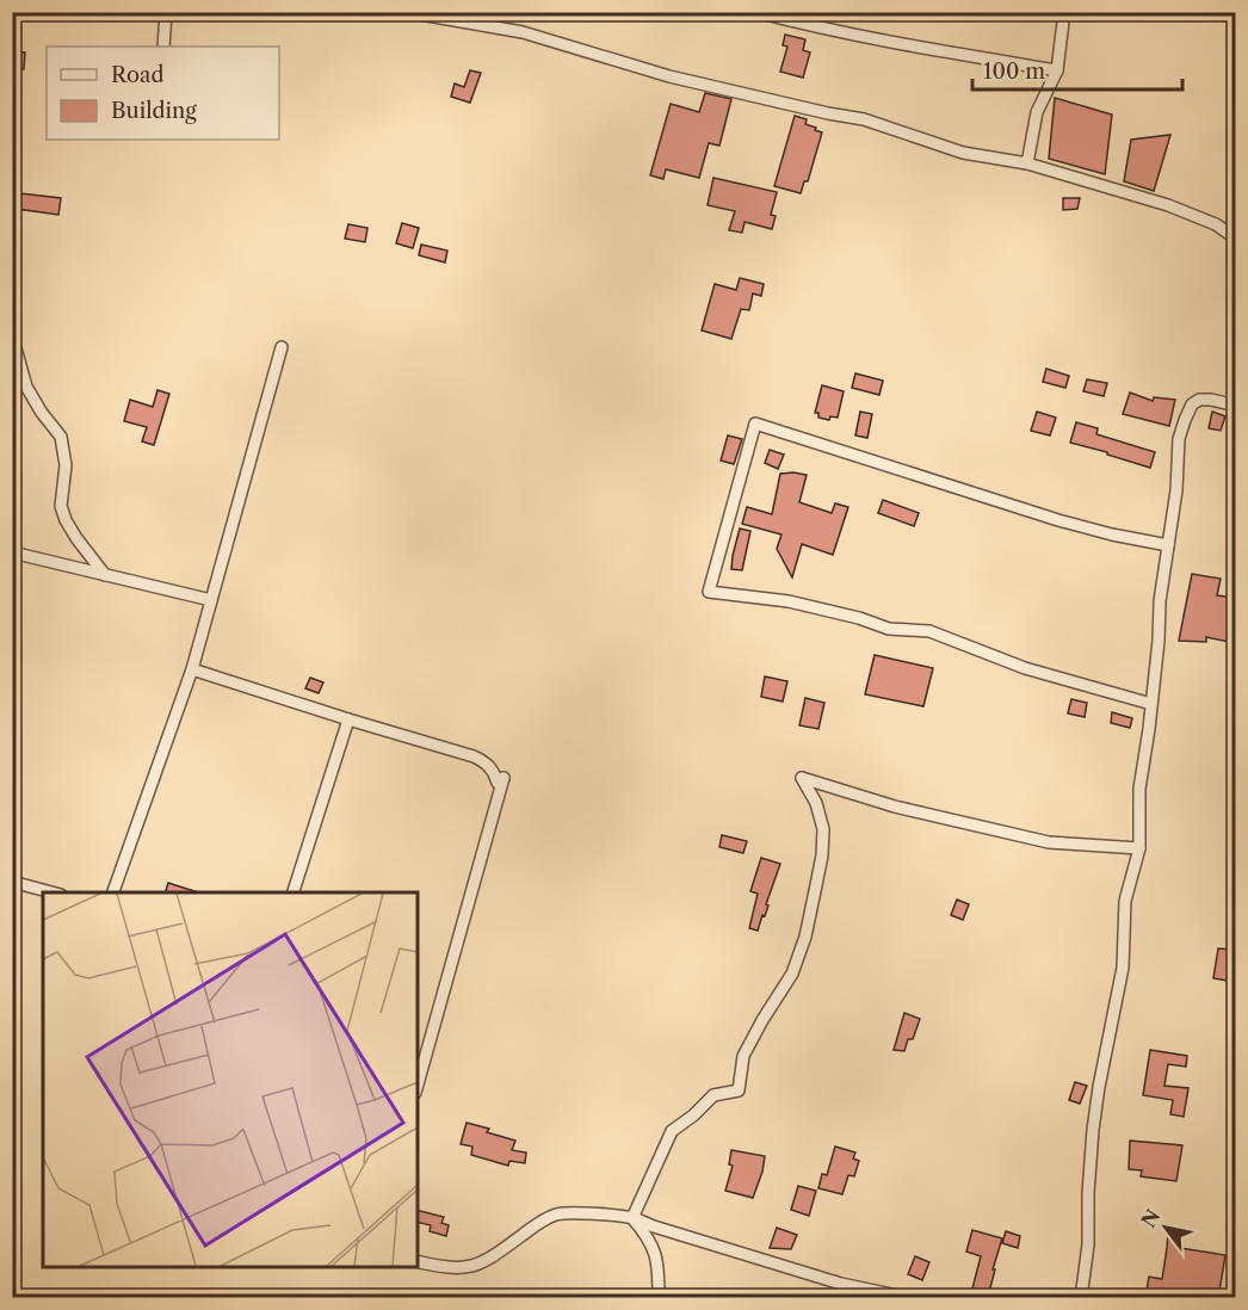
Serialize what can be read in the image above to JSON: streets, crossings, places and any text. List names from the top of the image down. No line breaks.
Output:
{"legend":["Road","Building"],"scale_bar":"100 m","north":"top left"}
